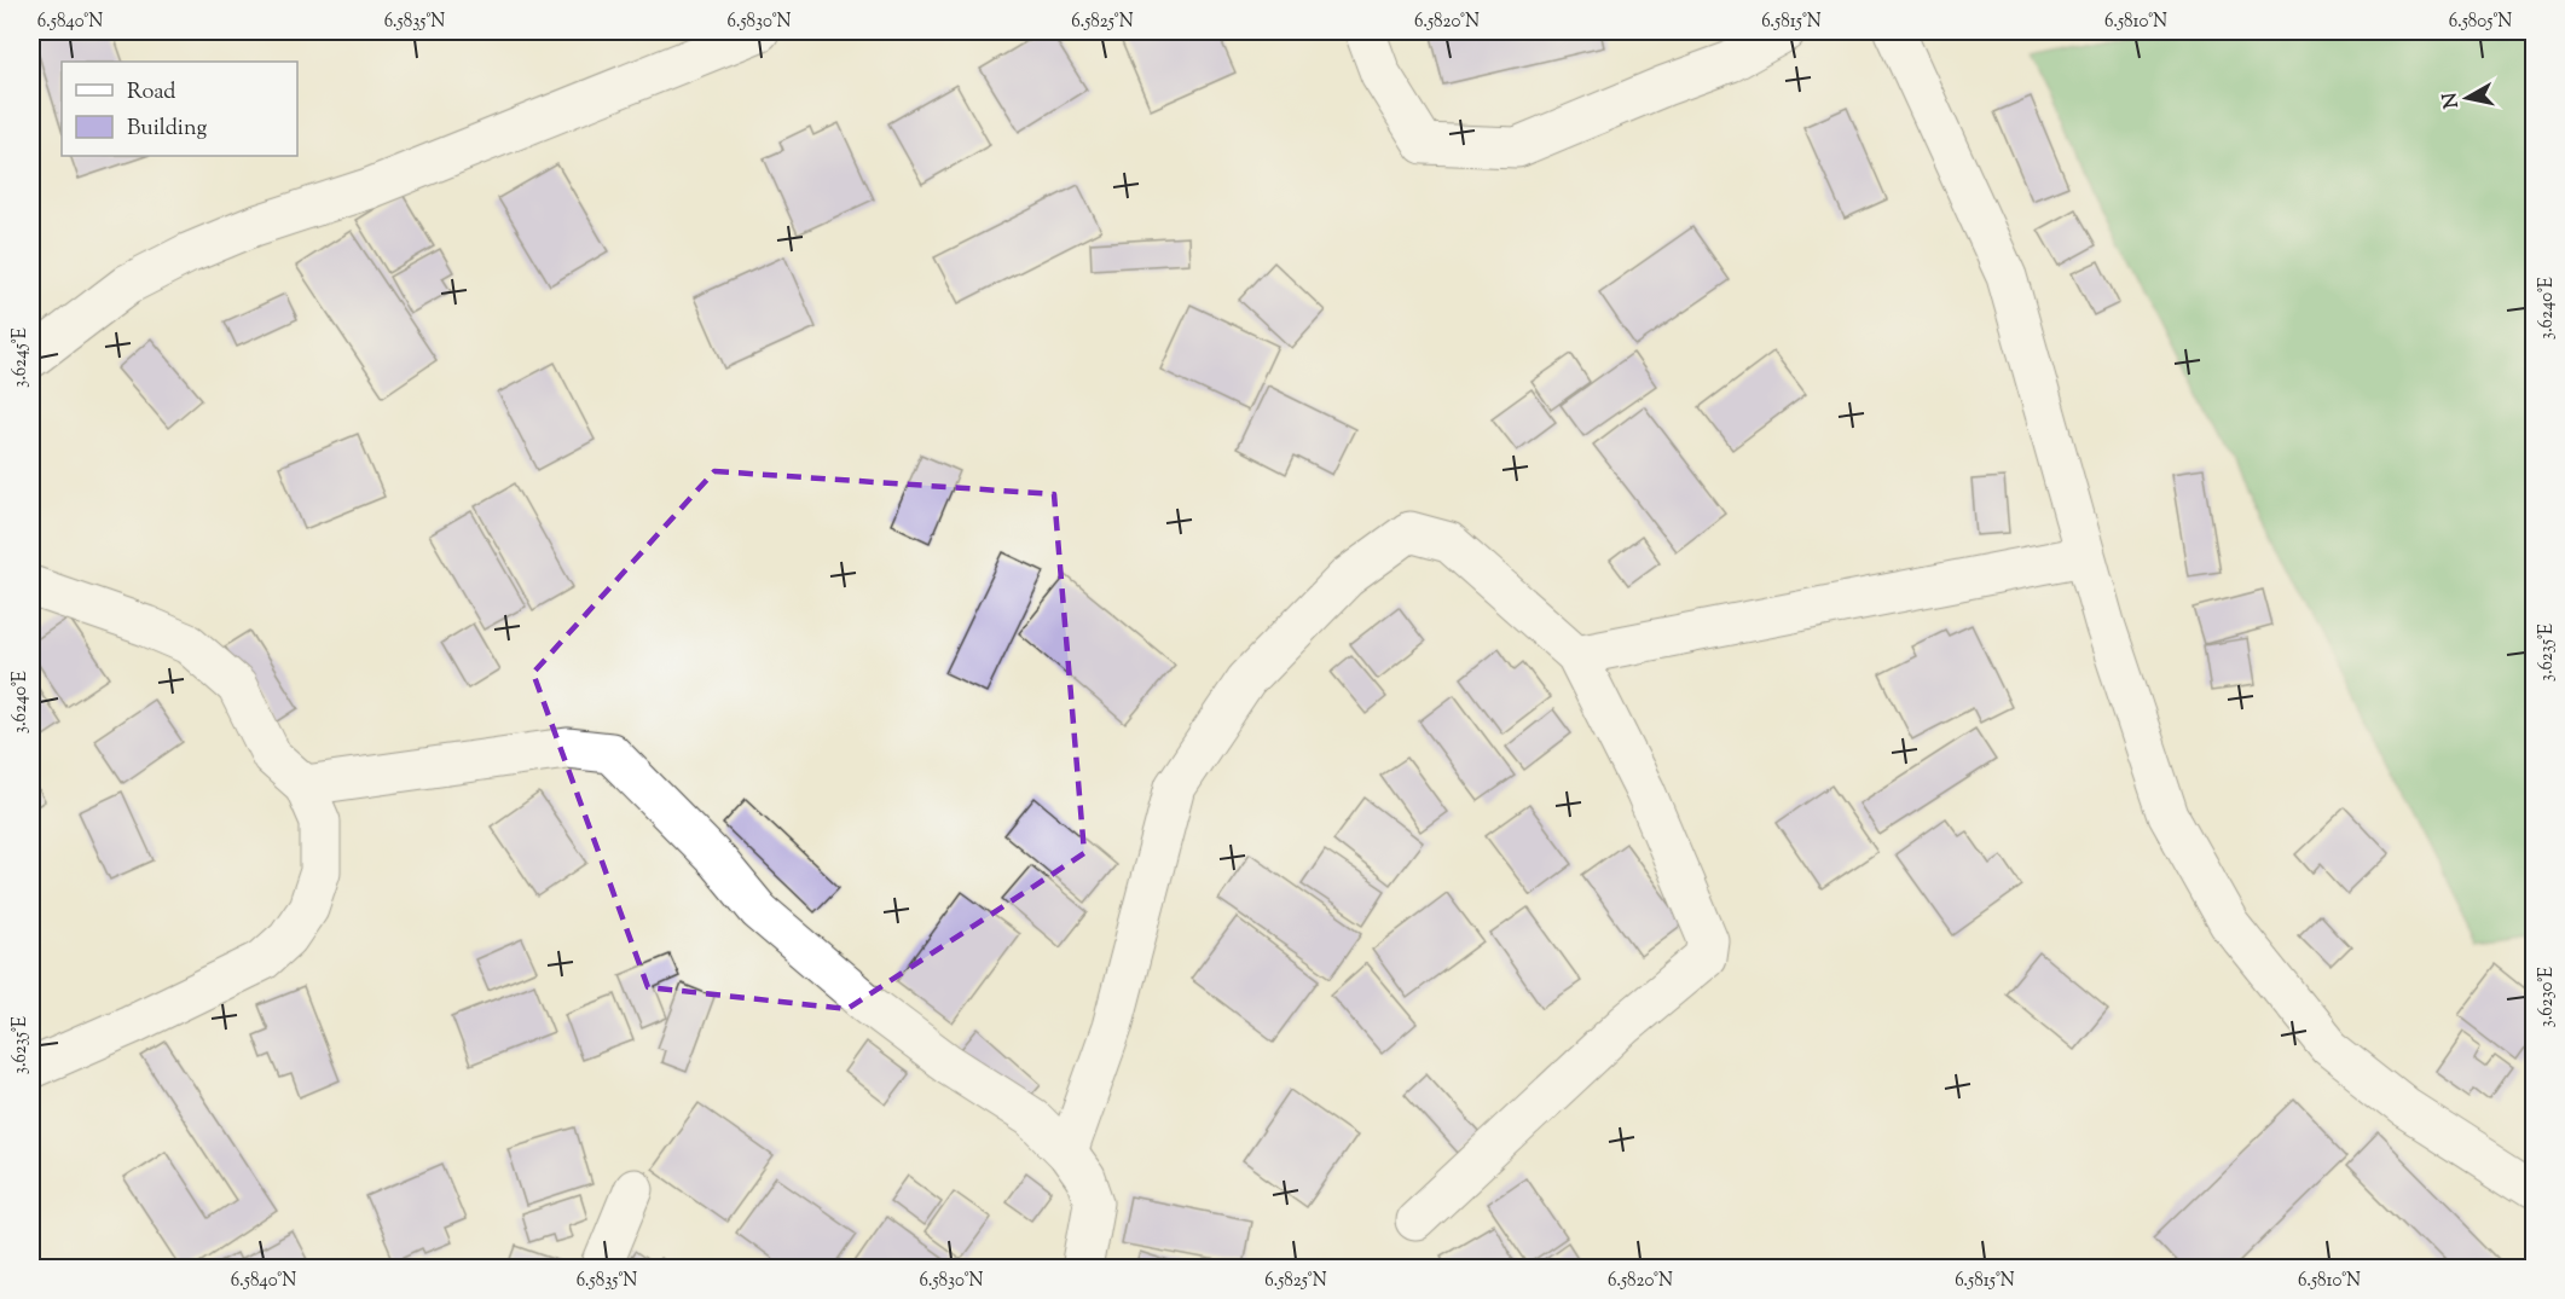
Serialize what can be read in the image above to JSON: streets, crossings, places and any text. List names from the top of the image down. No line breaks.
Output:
{"legend":["Road","Building"],"north":"left","coordinates":["6.5840°N","6.5835°N","6.5830°N","6.5825°N","6.5820°N","6.5815°N","6.5810°N","6.5805°N","3.6240°E","3.6245°E","3.6235°E","3.6230°E"]}
